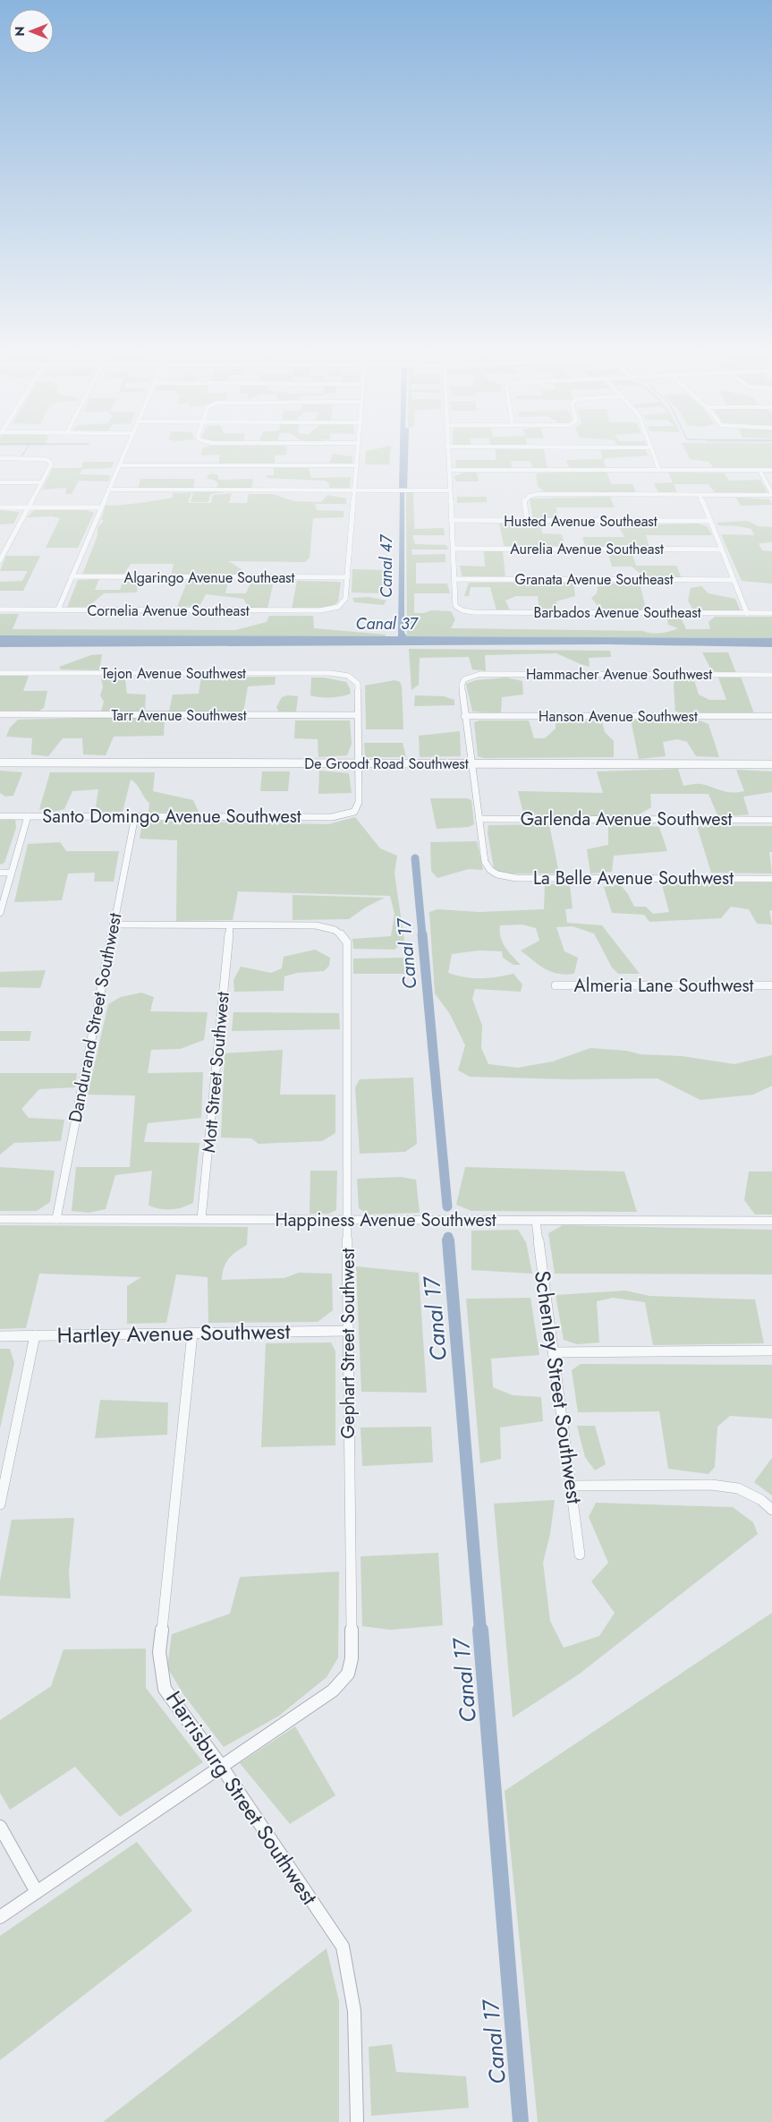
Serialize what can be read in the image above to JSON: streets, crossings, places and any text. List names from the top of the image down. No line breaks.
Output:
{"streets":{"street":["Husted Avenue Southeast","Aurelia Avenue Southeast","Algaringo Avenue Southeast","Granata Avenue Southeast","Cornelia Avenue Southeast","Barbados Avenue Southeast","Tejon Avenue Southwest","Hammacher Avenue Southwest","Tarr Avenue Southwest","Hanson Avenue Southwest","De Groodt Road Southwest","Santo Domingo Avenue Southwest","Garlenda Avenue Southwest","La Belle Avenue Southwest","Almeria Lane Southwest","Dandurand Street Southwest","Mott Street Southwest","Happiness Avenue Southwest","Hartley Avenue Southwest","Gephart Street Southwest","Schenley Street Southwest","Harrisburg Street Southwest"]},"crossings":[["Algaringo Avenue Southeast","Cornelia Avenue Southeast"],["Granata Avenue Southeast","Barbados Avenue Southeast"],["Tejon Avenue Southwest","Tarr Avenue Southwest"],["Hammacher Avenue Southwest","Hanson Avenue Southwest"],["De Groodt Road Southwest","Santo Domingo Avenue Southwest"],["Santo Domingo Avenue Southwest","Dandurand Street Southwest"],["Garlenda Avenue Southwest","La Belle Avenue Southwest"],["Dandurand Street Southwest","Happiness Avenue Southwest"],["Mott Street Southwest","Happiness Avenue Southwest"],["Happiness Avenue Southwest","Gephart Street Southwest"],["Happiness Avenue Southwest","Schenley Street Southwest"],["Hartley Avenue Southwest","Gephart Street Southwest"],["Hartley Avenue Southwest","Harrisburg Street Southwest"]],"water":["Canal 47","Canal 37","Canal 17"],"north":"left"}
